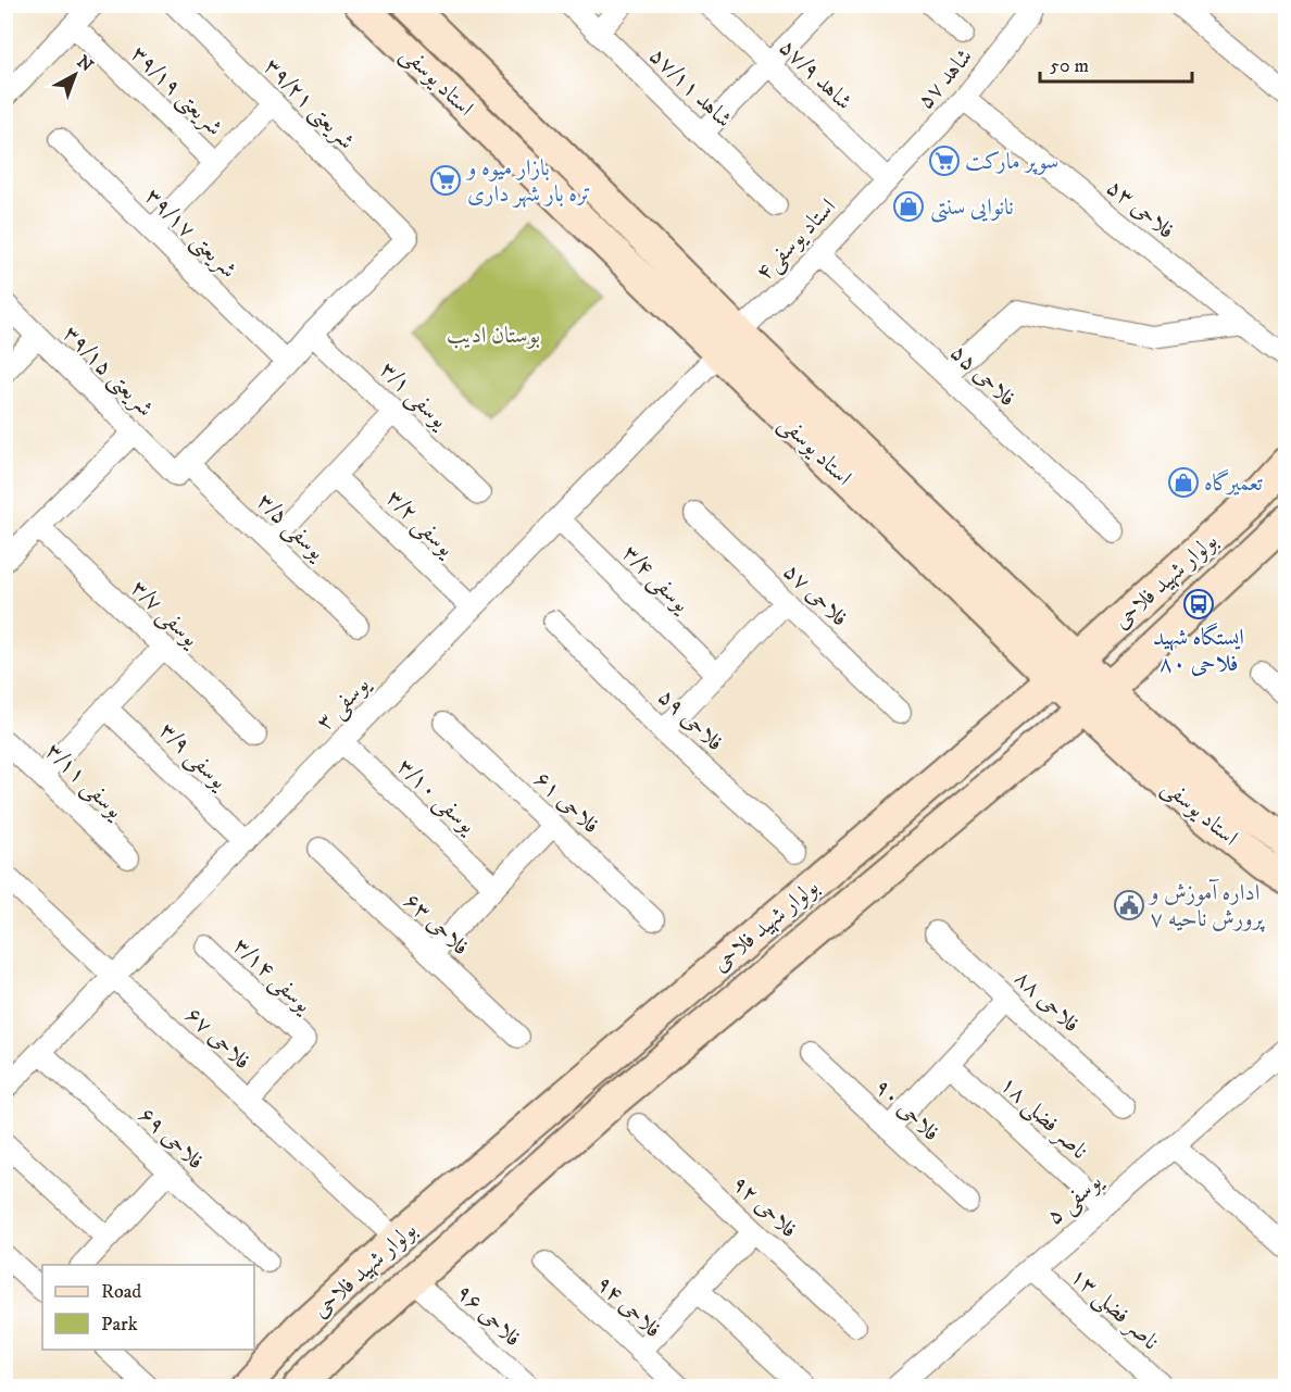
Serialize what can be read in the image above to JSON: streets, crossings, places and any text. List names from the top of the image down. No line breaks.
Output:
{"streets":{"main road":["استاد یوسفی","بولوار شهید فلاحی"],"street":["شاهد ۵۷/۹","شاهد ۵۷","شاهد ۵۷/۱۱","شریعتی ۳۹/۱۹","شریعتی ۳۹/۲۱","فلاحی ۵۳","شریعتی ۳۹/۱۷","استاد یوسفی۴","شریعتی ۳۹/۱۵","فلاحی ۵۵","یوسفی ۳/۱","یوسفی ۳/۲","یوسفی ۳/۵","یوسفی ۳/۴","فلاحی ۵۷","یوسفی ۳/۷","یوسفی ۳","فلاحی ۵۹","یوسفی ۳/۹","یوسفی ۳/۱۱","یوسفی ۳/۱۰","فلاحی ۶۱","فلاحی ۶۳","یوسفی ۳/۱۴","فلاحی ۸۸","فلاحی ۶۷","فلاحی ۹۰","ناصر فضلی ۱۸","فلاحی ۶۹","یوسفی ۵","فلاحی ۹۲","فلاحی ۹۴","ناصر فضلی ۱۳","فلاحی ۹۶"]},"crossings":[["شاهد ۵۷/۹","شاهد ۵۷"],["شاهد ۵۷/۹","استاد یوسفی۴"],["شاهد ۵۷","فلاحی ۵۳"],["شاهد ۵۷","استاد یوسفی۴"],["استاد یوسفی","استاد یوسفی۴"],["استاد یوسفی","بولوار شهید فلاحی"],["استاد یوسفی","یوسفی ۳"],["شریعتی ۳۹/۲۱","یوسفی ۳/۱"],["استاد یوسفی۴","فلاحی ۵۵"],["استاد یوسفی۴","یوسفی ۳"],["شریعتی ۳۹/۱۵","یوسفی ۳/۵"],["یوسفی ۳/۲","یوسفی ۳"],["یوسفی ۳/۴","یوسفی ۳"],["بولوار شهید فلاحی","فلاحی ۶۷"],["بولوار شهید فلاحی","فلاحی ۹۶"],["یوسفی ۳","یوسفی ۳/۹"],["یوسفی ۳","یوسفی ۳/۱۰"],["یوسفی ۳","فلاحی ۶۷"],["یوسفی ۳","فلاحی ۶۹"],["یوسفی ۳/۱۴","فلاحی ۶۷"],["ناصر فضلی ۱۸","یوسفی ۵"],["یوسفی ۵","ناصر فضلی ۱۳"]],"parks":["بوستان ادیب"],"places":{"supermarket":["سوپر مارکت","بازار میوه و تره بار شهر داری"],"shop":["نانوایی سنتی","تعمیرگاه"],"bus stop":["ایستگاه شهید فلاحی ۸۰"],"public building":["اداره آموزش و پرورش ناحیه ۷"]},"legend":["Road","Park"],"scale_bar":"50 m","north":"top right"}
